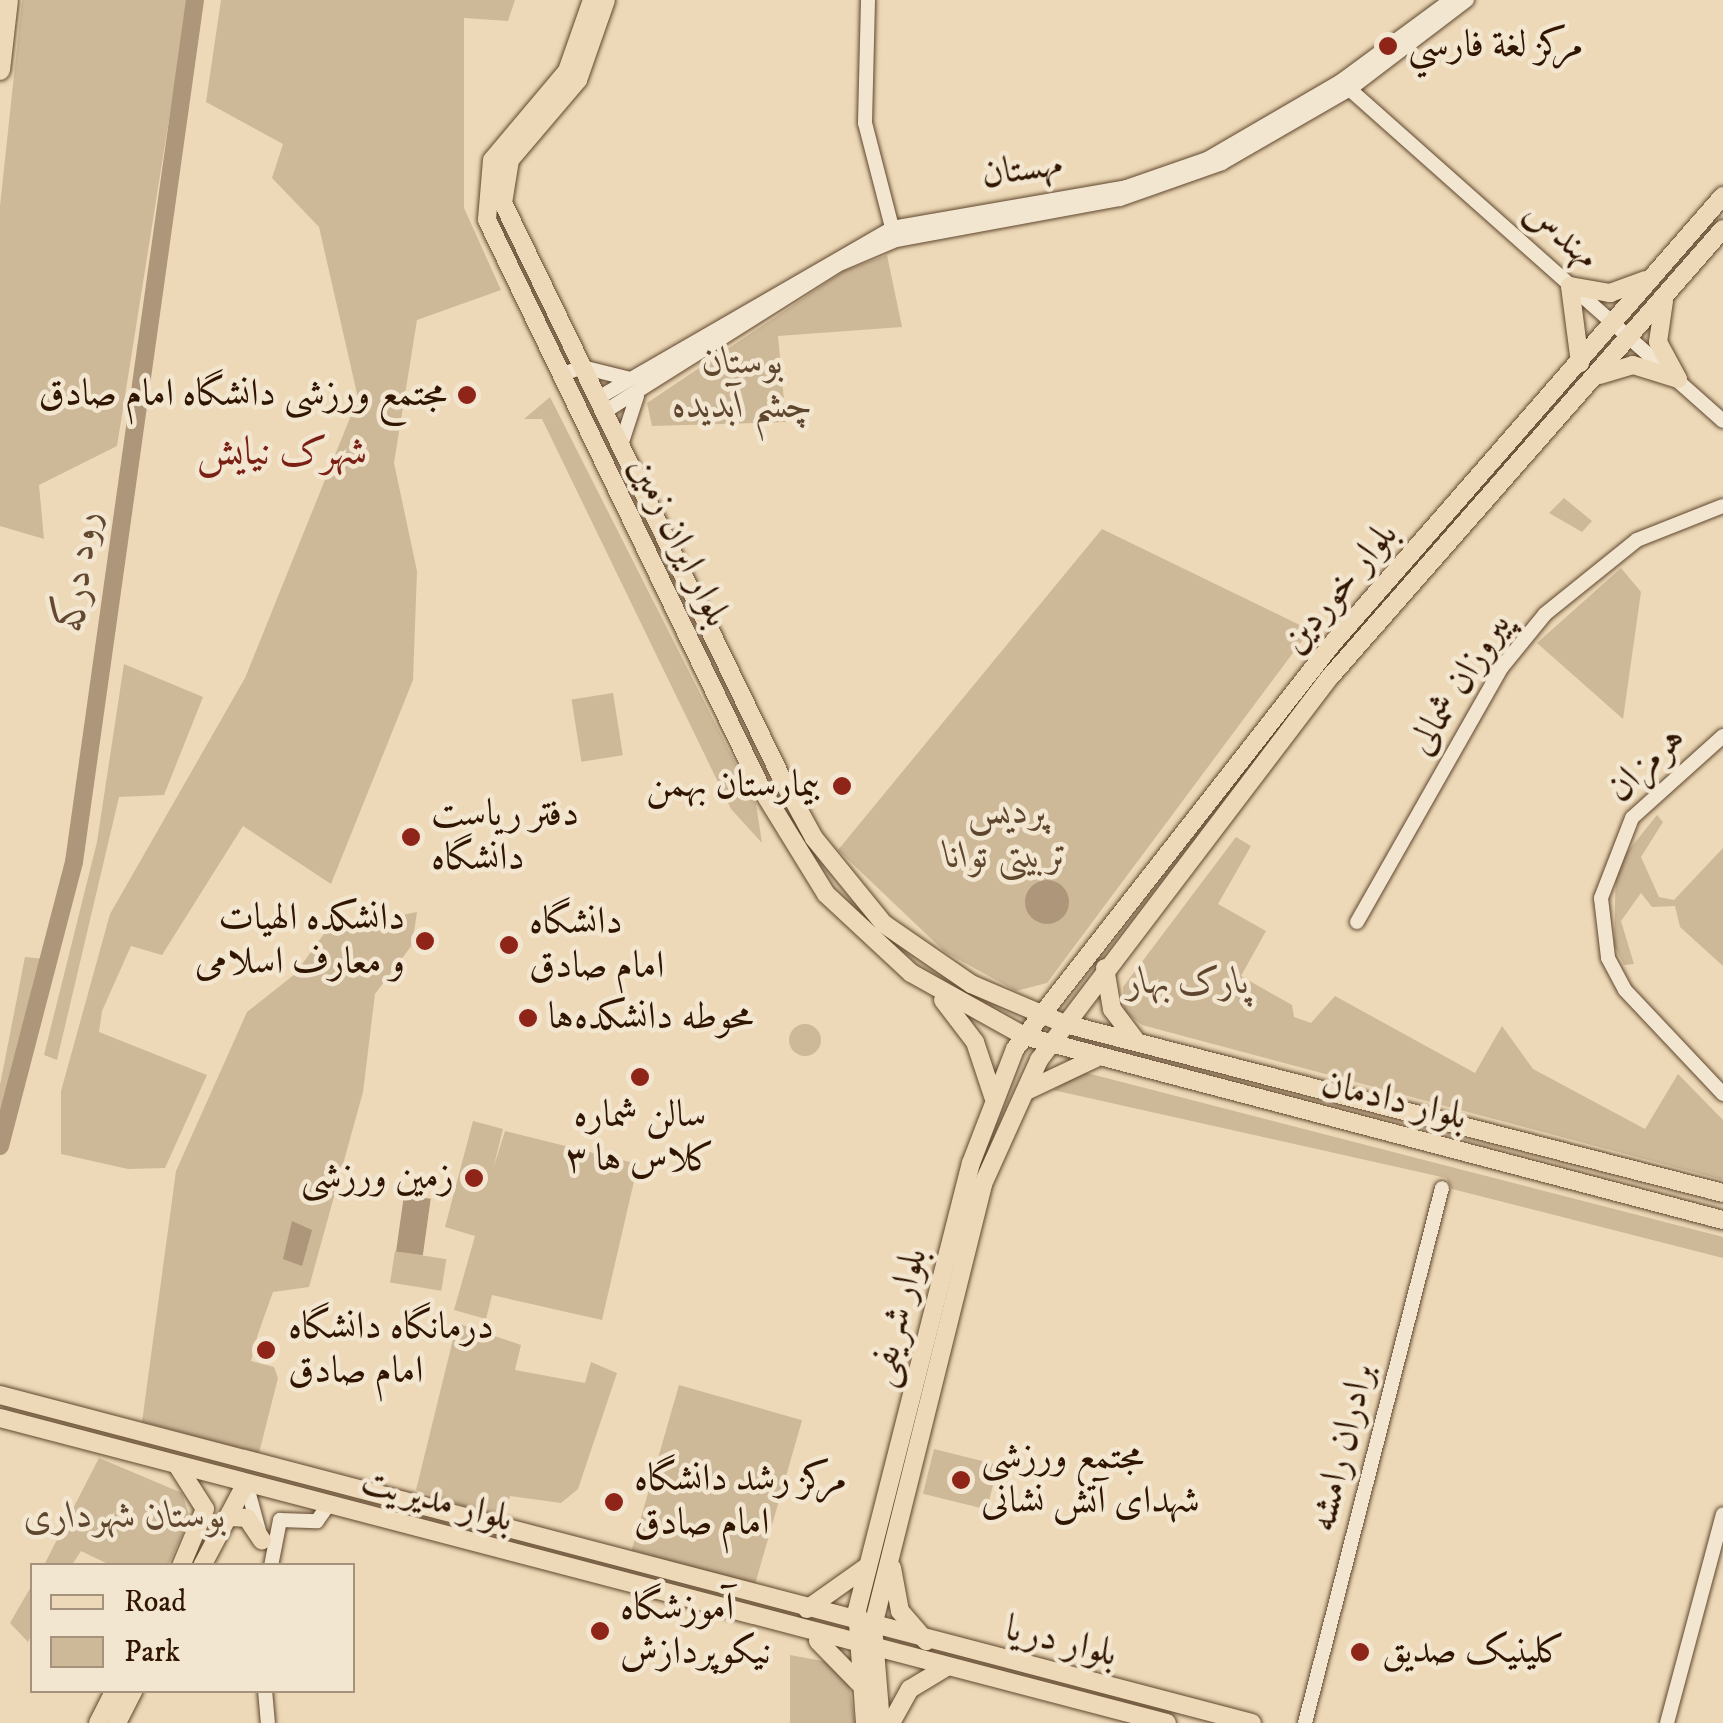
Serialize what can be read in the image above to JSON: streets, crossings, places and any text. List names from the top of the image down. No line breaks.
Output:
{"streets":{"main road":["بلوار ایران زمین","بلوار خوردین","بلوار دادمان","بلوار شریفی","بلوار مدیریت","بلوار دریا"],"street":["مهستان","مهندس","پیروزان شمالی","هرمزان","برادران رامشه"]},"crossings":[["مهستان","مهندس"],["مهستان","بلوار ایران زمین"],["مهندس","بلوار خوردین"],["بلوار ایران زمین","بلوار خوردین"],["بلوار ایران زمین","بلوار دادمان"],["بلوار ایران زمین","بلوار شریفی"],["بلوار خوردین","بلوار دادمان"],["بلوار خوردین","بلوار شریفی"],["بلوار دادمان","بلوار شریفی"],["بلوار شریفی","بلوار مدیریت"],["بلوار شریفی","بلوار دریا"],["بلوار مدیریت","بلوار دریا"]],"districts":["شهرک نیایش"],"water":["رود درکه"],"parks":["بوستان چشم آبدیده","پردیس تربیتی توانا","پارک بهار","بوستان شهرداری"],"places":["مركز لغة فارسي","مجتمع ورزشی دانشگاه امام صادق","بیمارستان بهمن","دفتر ریاست دانشگاه","دانشکده الهیات و معارف اسلامی","دانشگاه امام صادق","محوطه دانشکده‌ها","سالن شماره ۳ کلاس ها","زمین ورزشی","درمانگاه دانشگاه امام صادق","مجتمع ورزشی شهدای آتش نشانی","مرکز رشد دانشگاه امام صادق","آموزشگاه نیکوپردازش","کلینیک صدیق"],"legend":["Road","Park"]}
